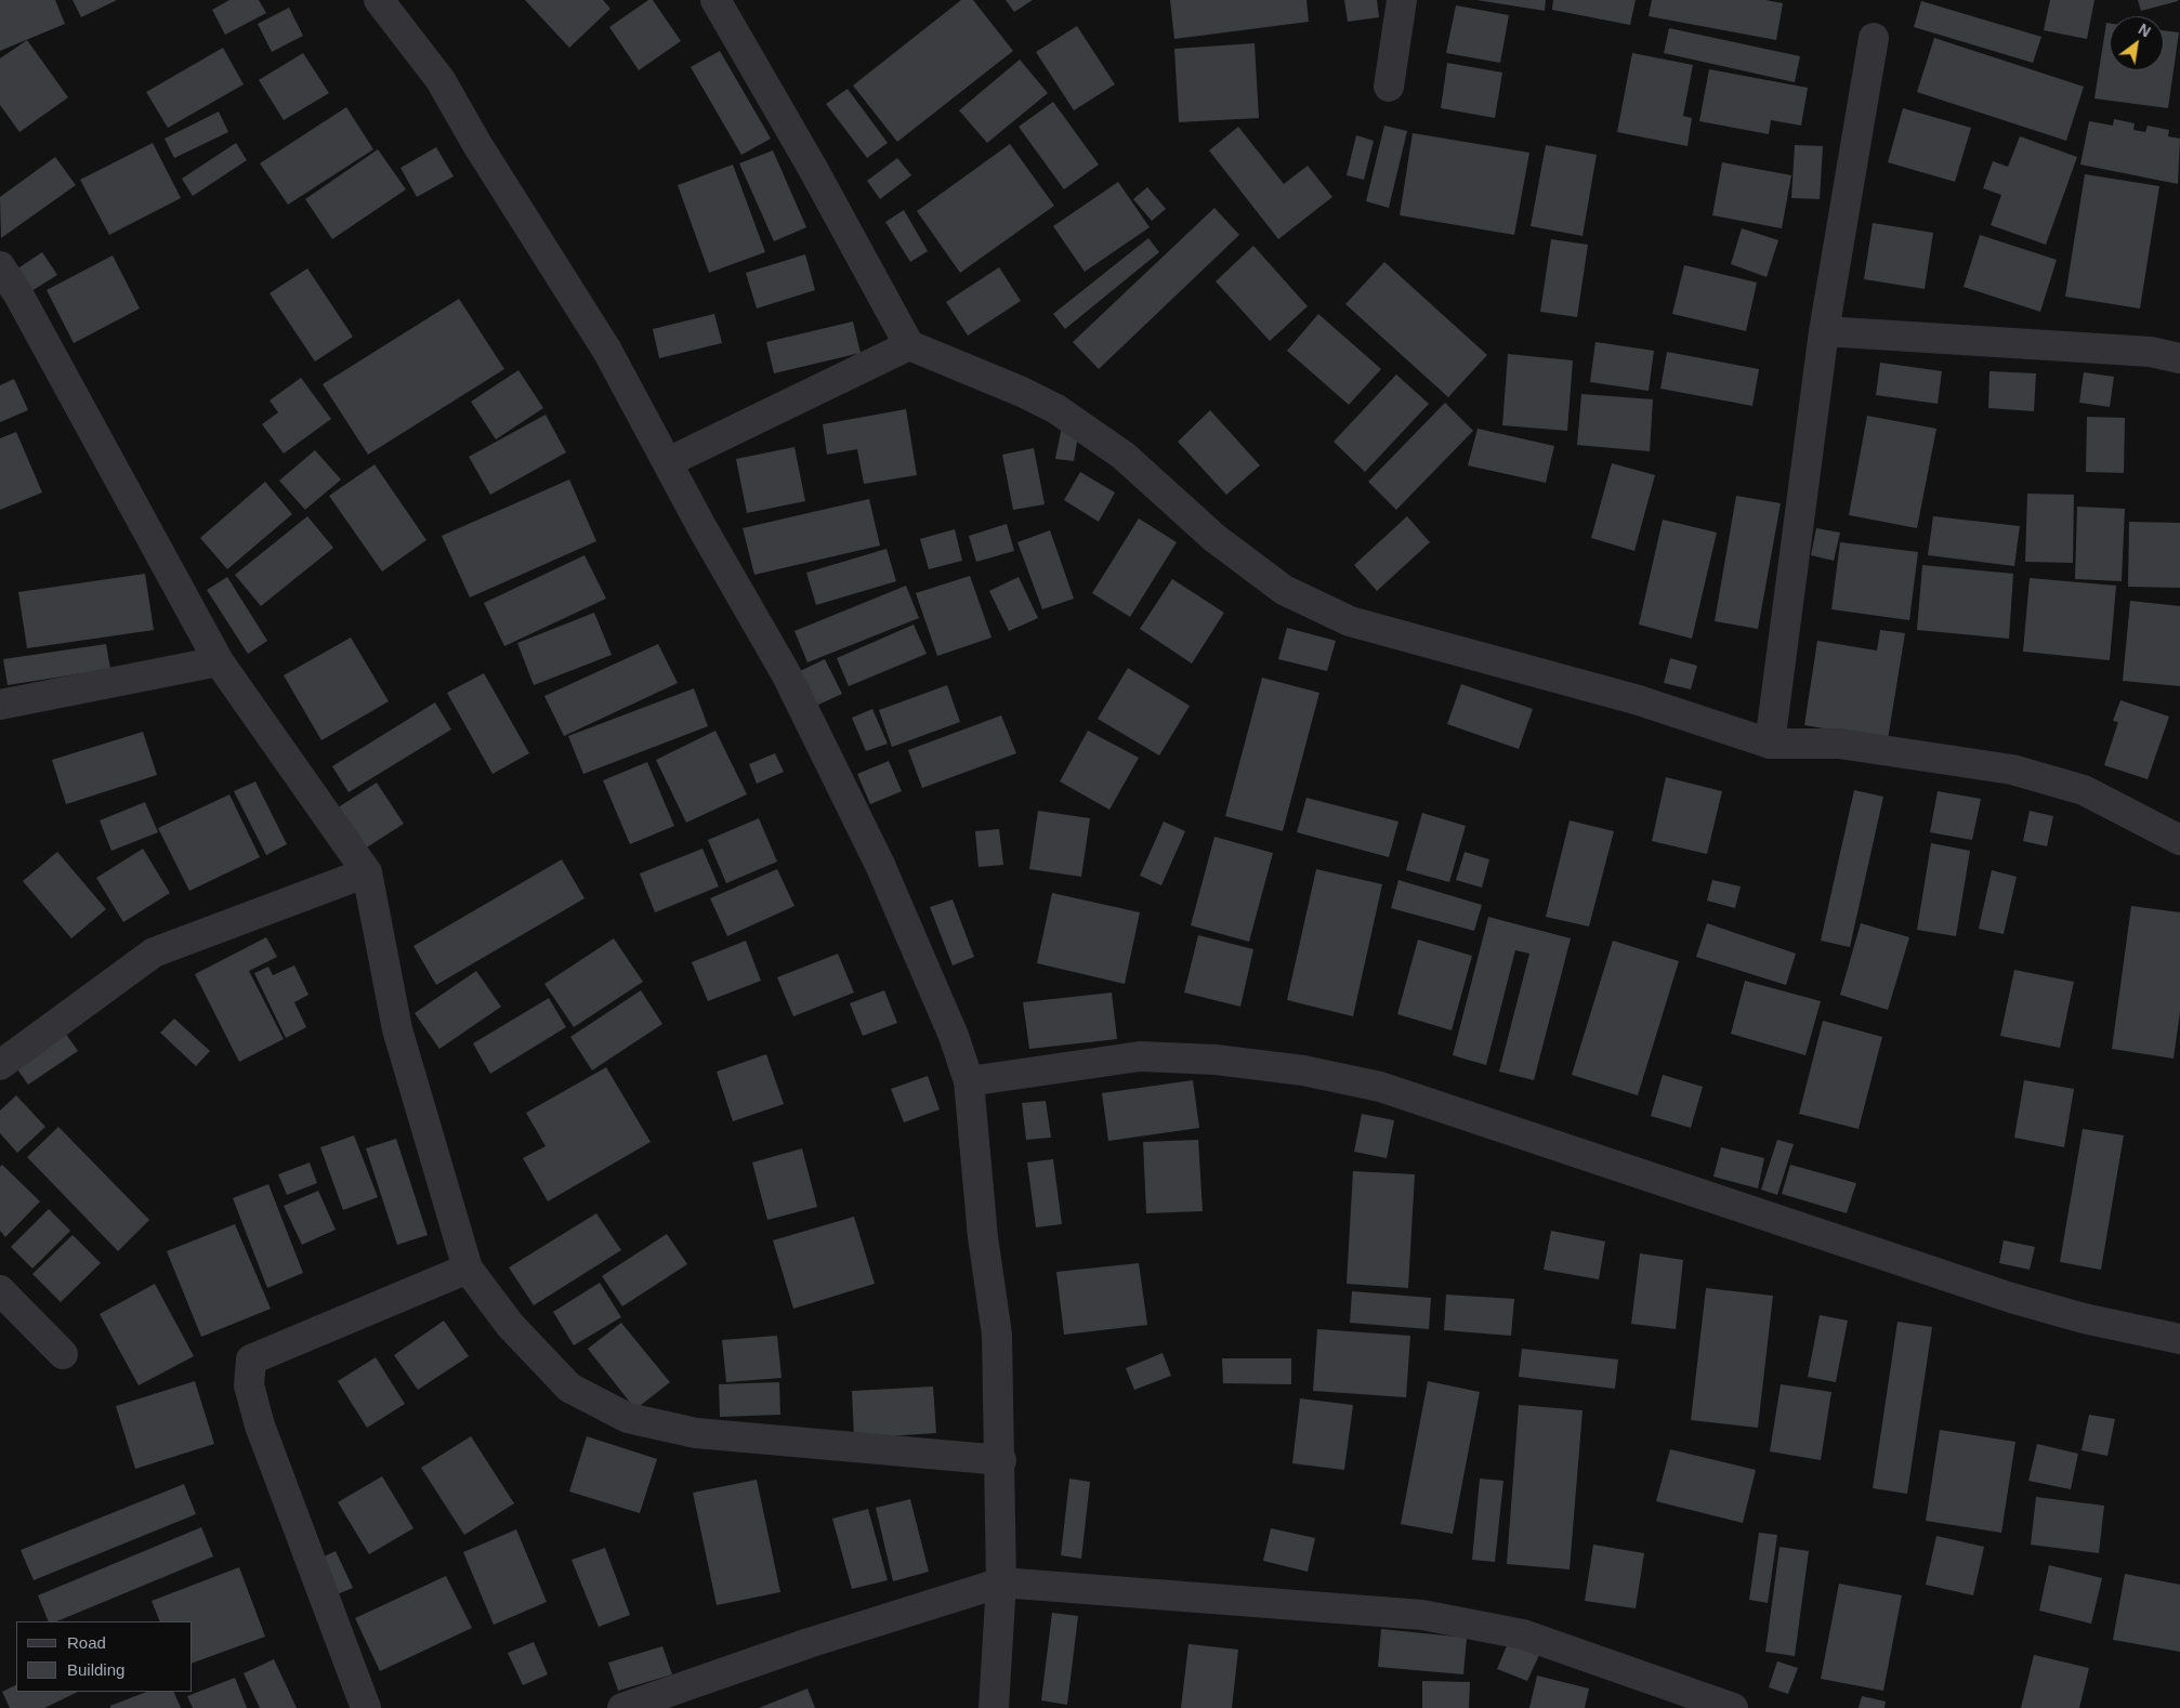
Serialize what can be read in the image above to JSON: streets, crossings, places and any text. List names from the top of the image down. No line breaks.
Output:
{"legend":["Road","Building"],"north":"top right"}
